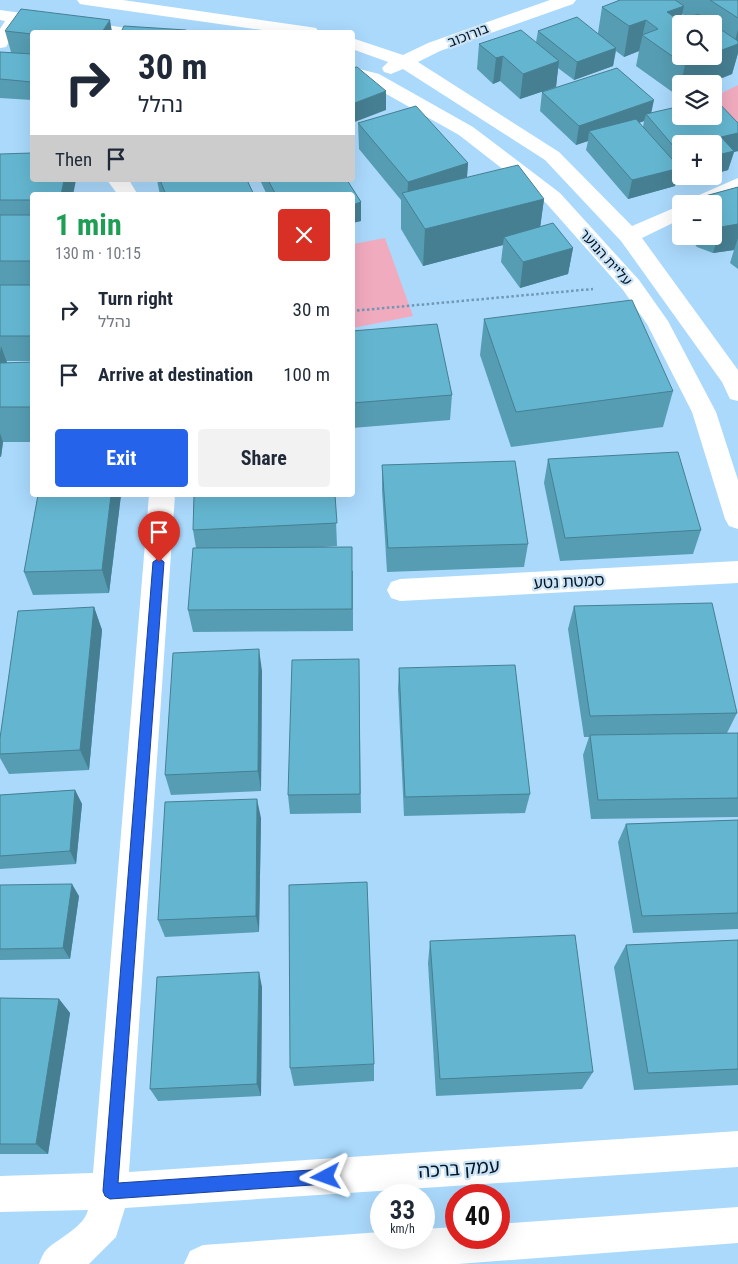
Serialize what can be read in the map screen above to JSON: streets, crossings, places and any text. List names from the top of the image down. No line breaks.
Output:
{"streets":{"street":["בורוכוב","עליית הנוער","סמטת נטע","עמק ברכה"]},"crossings":[["בורוכוב","עליית הנוער"]],"page":{"map_buttons":["+","−"],"turn":["30 m","נהלל"],"then":"Then","heading":["1 min","130 m · 10:15"],"list":[{"name":"Turn right","note":"נהלל","value":"30 m"},{"name":"Arrive at destination","value":"100 m"}],"buttons":["Exit","Share"],"speed":"33 km/h","limit":"40"}}
